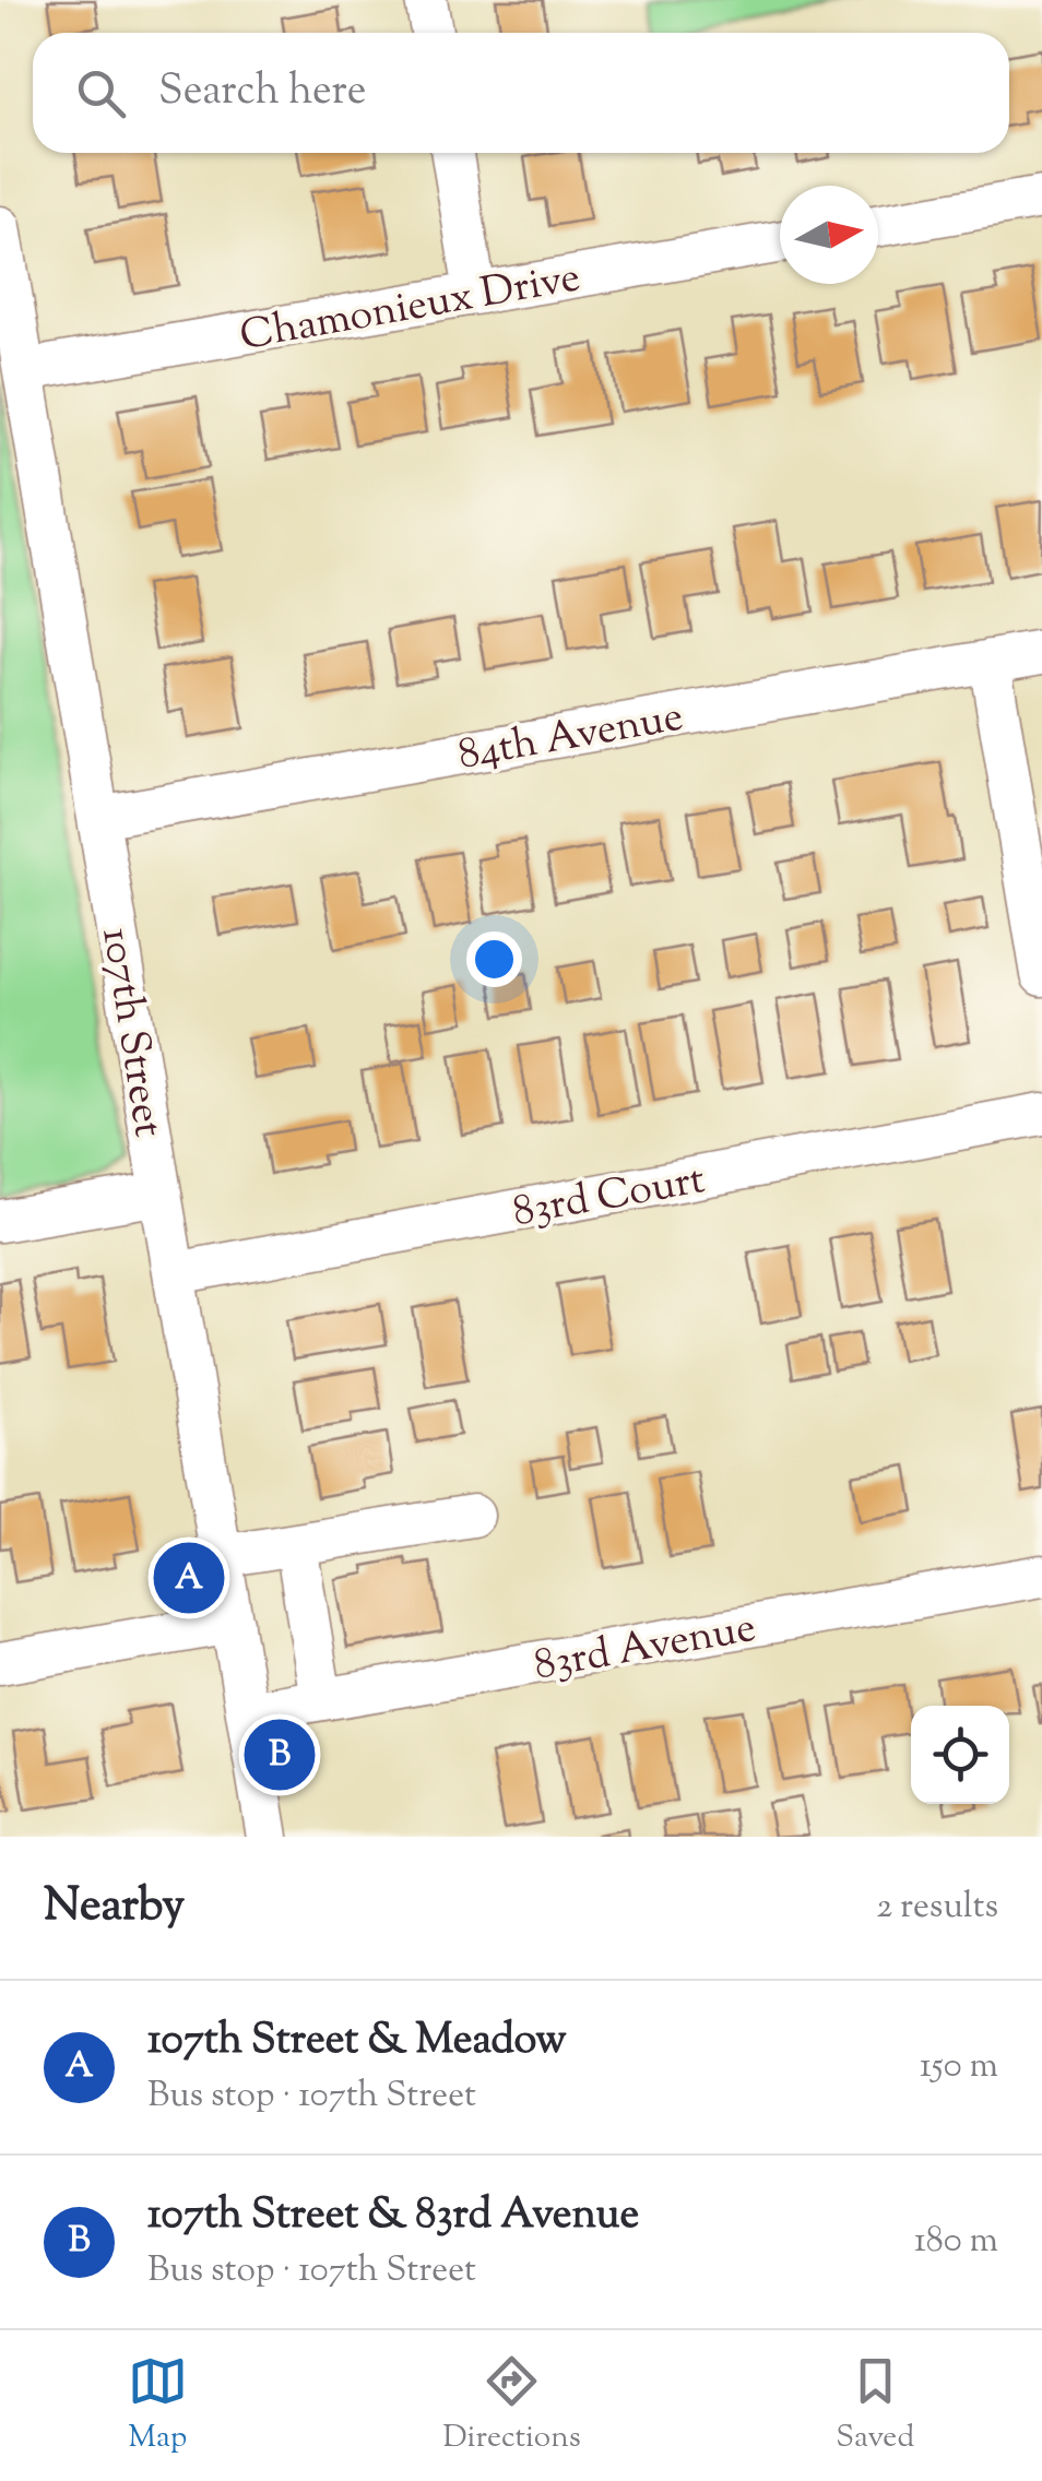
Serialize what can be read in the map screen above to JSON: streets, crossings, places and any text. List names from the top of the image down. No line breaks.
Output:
{"streets":{"street":["Chamonieux Drive","84th Avenue","107th Street","83rd Court","83rd Avenue"]},"crossings":[["Chamonieux Drive","107th Street"],["84th Avenue","107th Street"],["107th Street","83rd Court"],["107th Street","83rd Avenue"]],"north":"right","page":{"search":"Search here","pins":["A","B"],"heading":["Nearby","2 results"],"list":[{"mark":"A","name":"107th Street & Meadow","note":"Bus stop · 107th Street","value":"150 m"},{"mark":"B","name":"107th Street & 83rd Avenue","note":"Bus stop · 107th Street","value":"180 m"}],"nav":["Map","Directions","Saved"]}}
